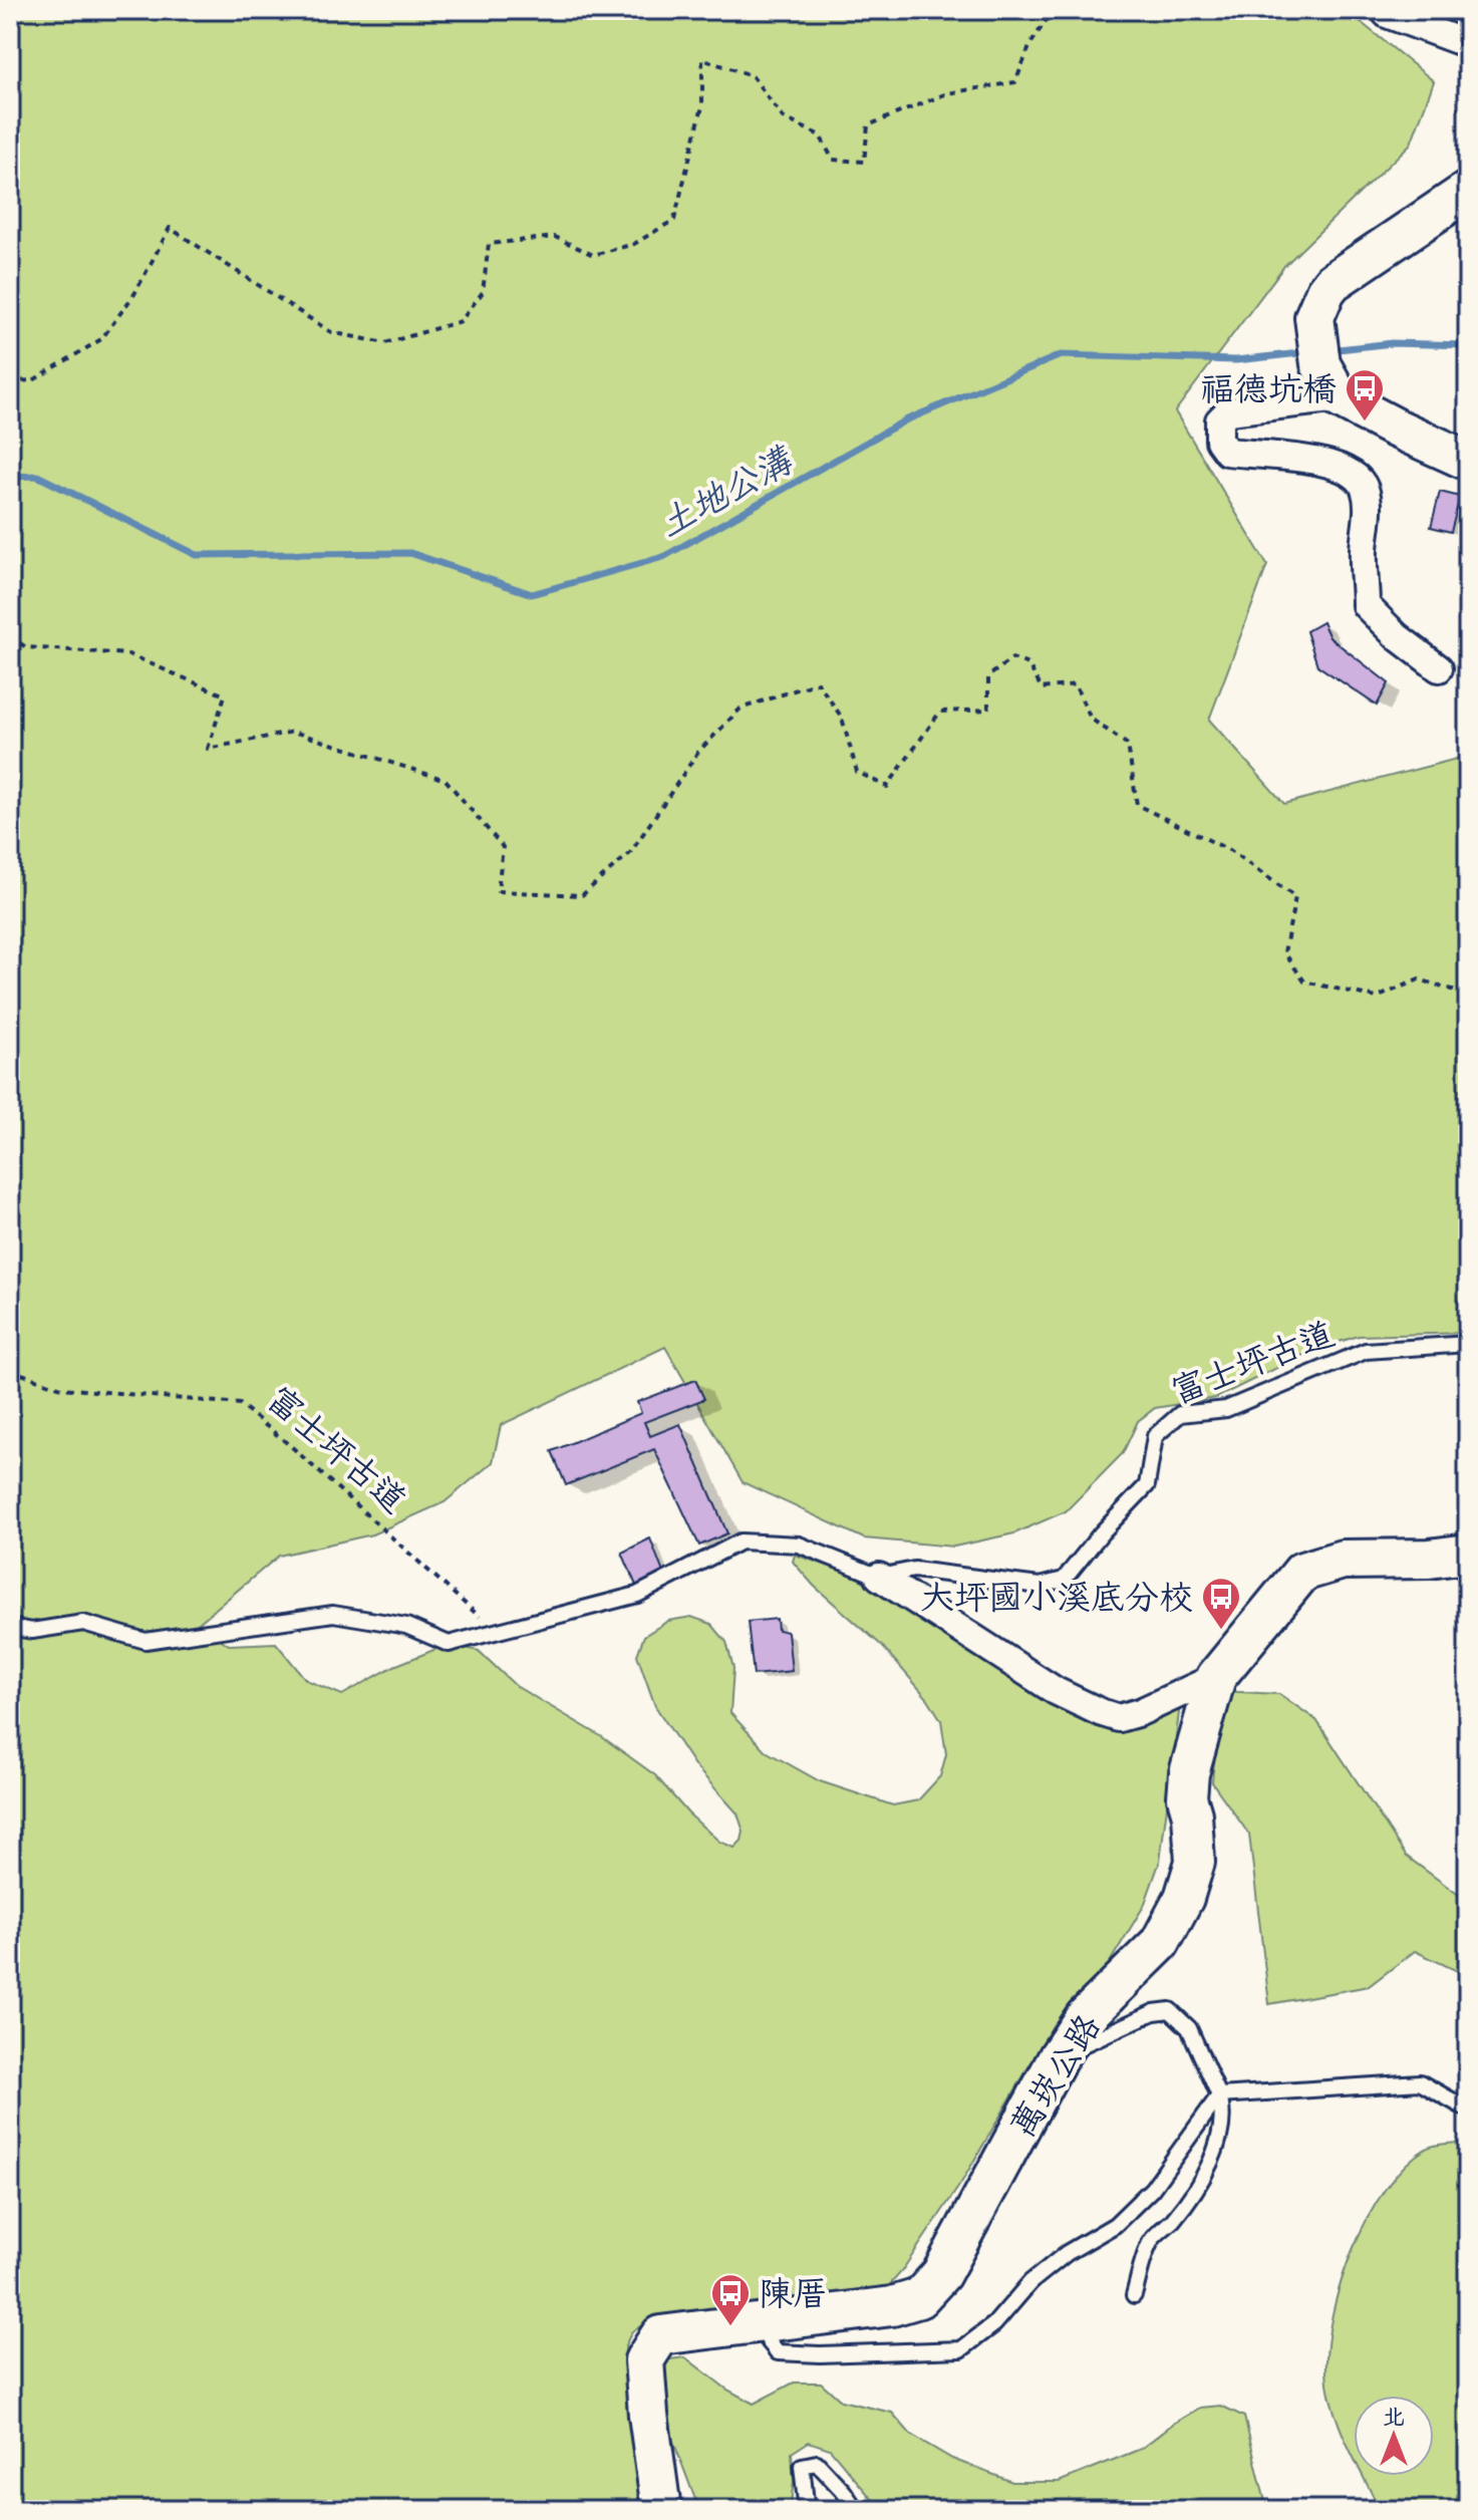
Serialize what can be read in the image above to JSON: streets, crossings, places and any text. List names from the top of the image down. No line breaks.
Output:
{"streets":{"street":["萬崁公路"],"lane":["富士坪古道"]},"water":["土地公溝"],"places":{"bus stop":["福德坑橋","大坪國小溪底分校","陳厝"]},"north":"top"}
